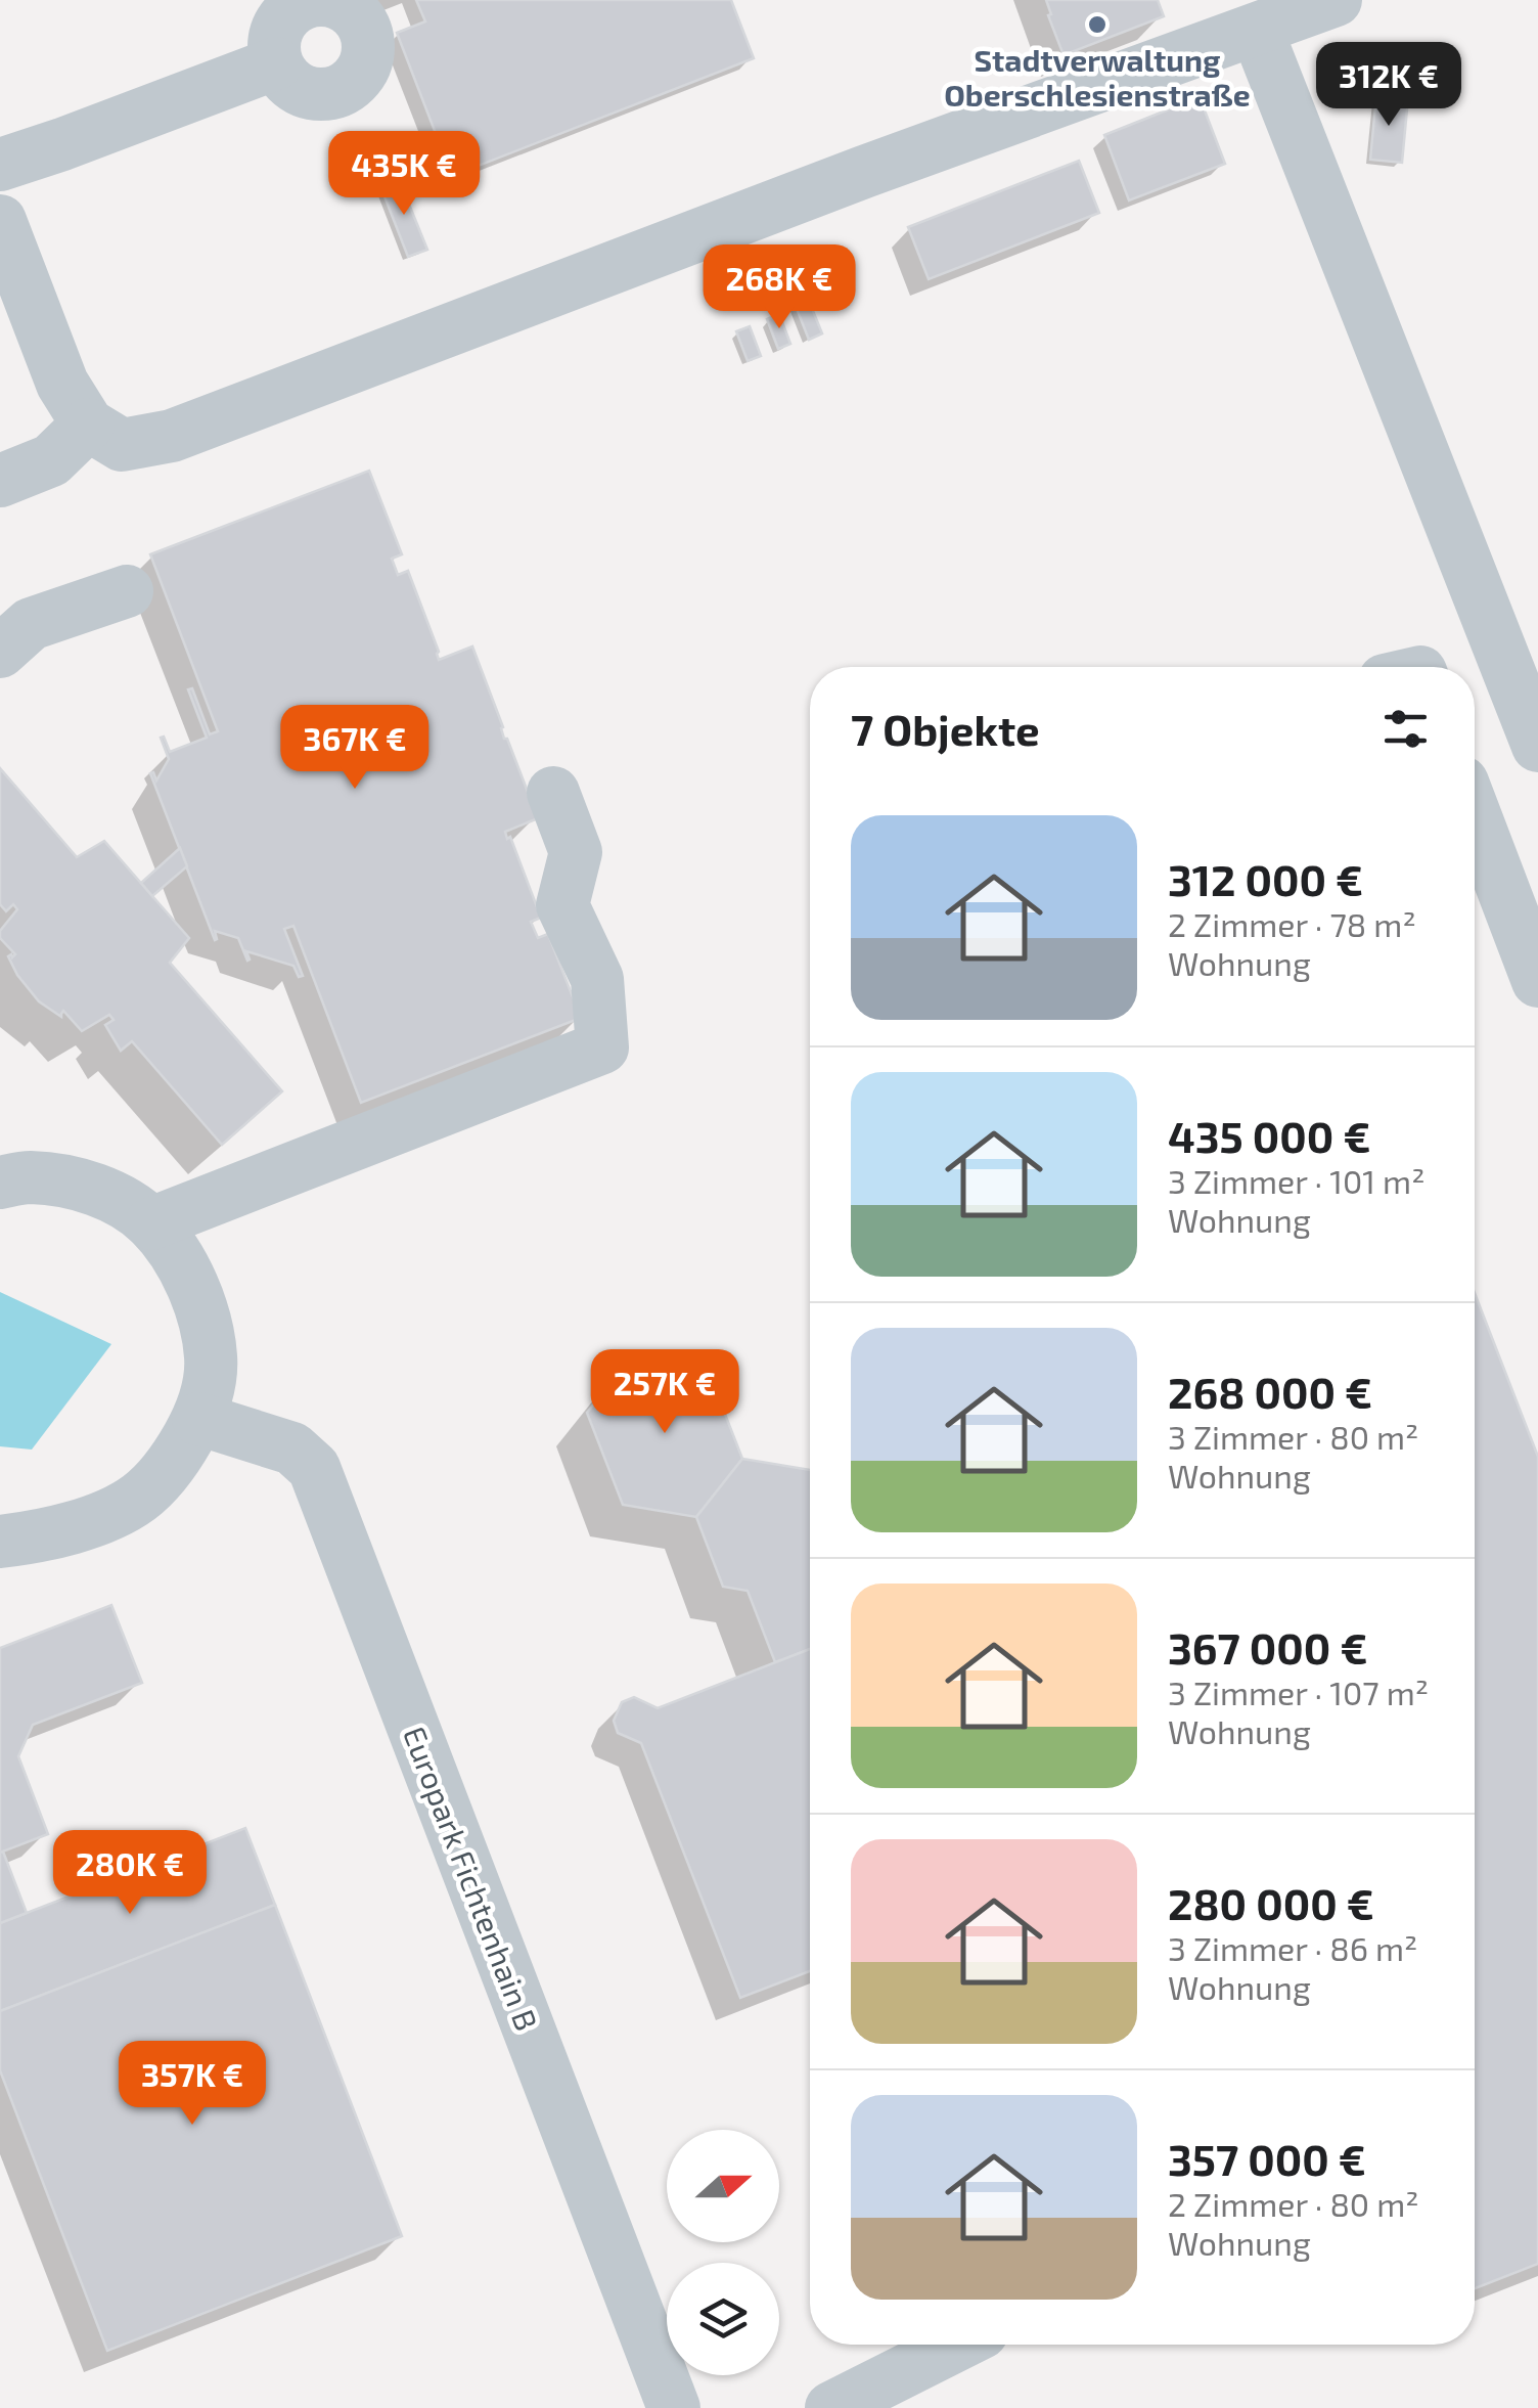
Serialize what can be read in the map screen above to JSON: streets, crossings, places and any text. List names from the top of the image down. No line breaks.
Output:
{"streets":{"street":["Europark Fichtenhain B"]},"places":["Stadtverwaltung Oberschlesienstraße"],"north":"right","page":{"price":["312K €","435K €","268K €","367K €","257K €","280K €","357K €"],"heading":"7 Objekte","list":[{"name":"312 000 €","note":"2 Zimmer · 78 m² · Wohnung"},{"name":"435 000 €","note":"3 Zimmer · 101 m² · Wohnung"},{"name":"268 000 €","note":"3 Zimmer · 80 m² · Wohnung"},{"name":"367 000 €","note":"3 Zimmer · 107 m² · Wohnung"},{"name":"280 000 €","note":"3 Zimmer · 86 m² · Wohnung"},{"name":"357 000 €","note":"2 Zimmer · 80 m² · Wohnung"}]}}
